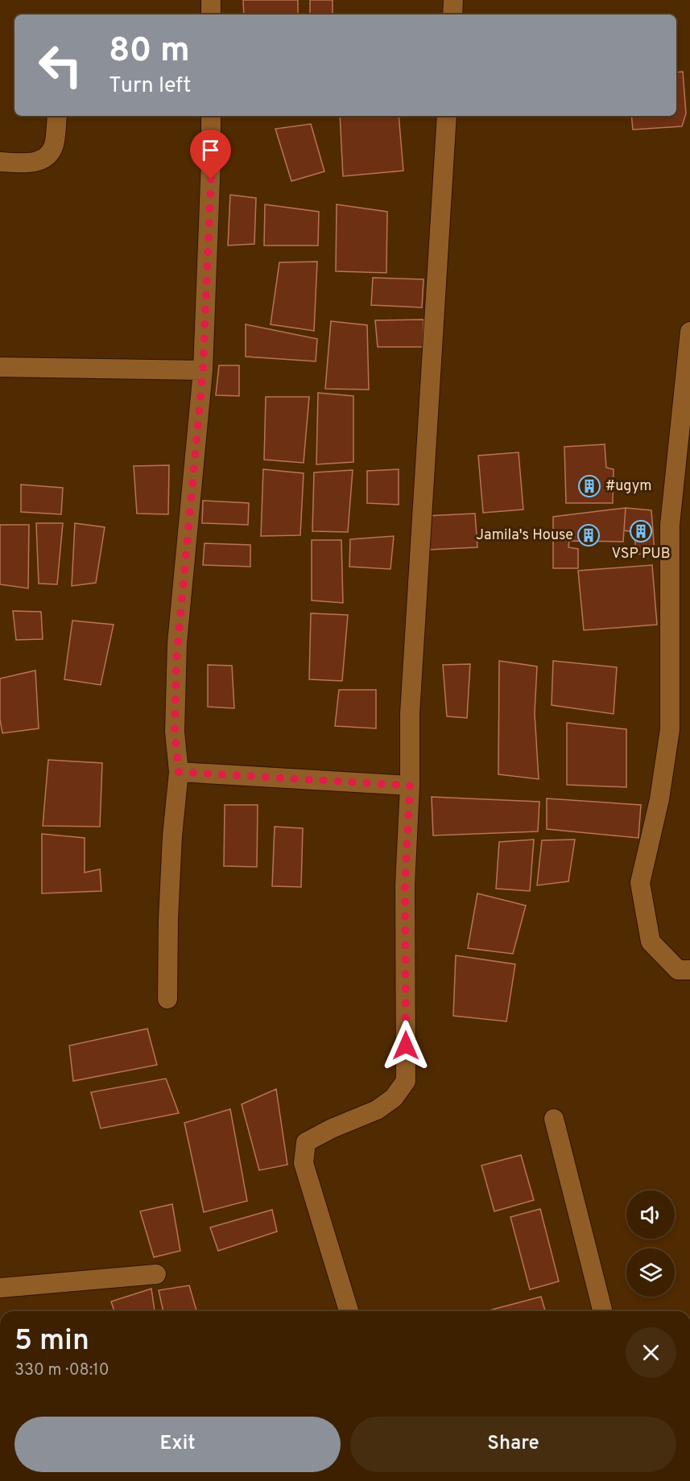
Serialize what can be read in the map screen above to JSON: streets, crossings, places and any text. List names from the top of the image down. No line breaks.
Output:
{"places":{"building":["#ugym","VSP PUB","Jamila's House"]},"page":{"turn":["80 m","Turn left"],"heading":["5 min","330 m · 08:10"],"buttons":["Exit","Share"]}}
